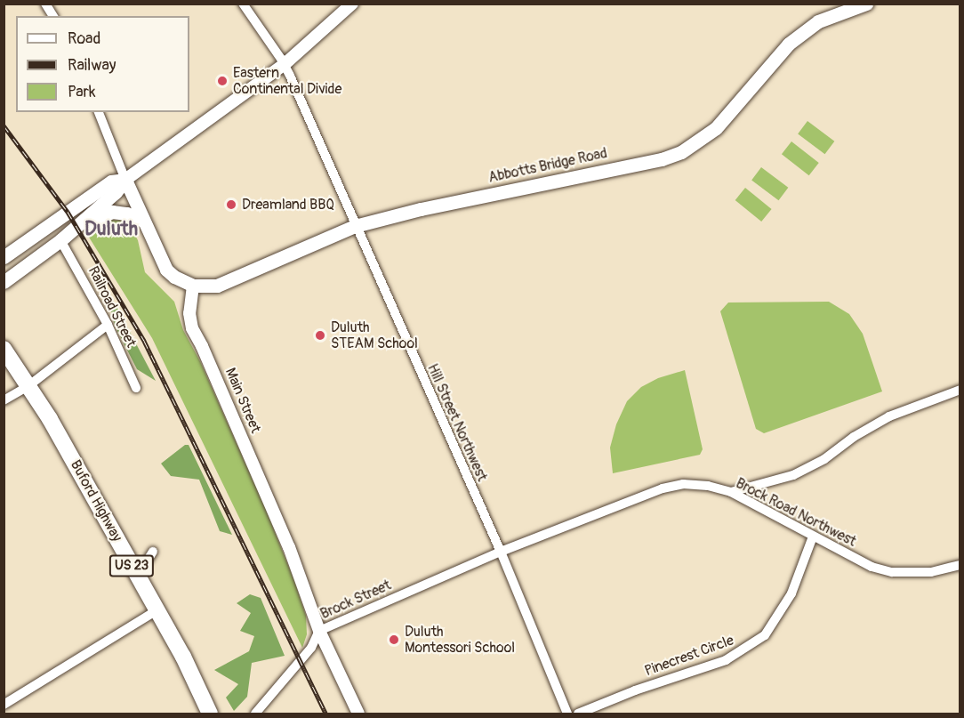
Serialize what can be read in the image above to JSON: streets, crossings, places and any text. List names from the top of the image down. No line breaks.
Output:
{"streets":{"main road":["Abbotts Bridge Road","Buford Highway","US 23"],"street":["Railroad Street","Main Street","Hill Street Northwest","Brock Road Northwest","Brock Street","Pinecrest Circle"]},"crossings":[["Abbotts Bridge Road","Main Street"],["Abbotts Bridge Road","Hill Street Northwest"],["Main Street","Brock Street"],["Hill Street Northwest","Brock Road Northwest"],["Hill Street Northwest","Brock Street"],["Brock Road Northwest","Brock Street"],["Brock Road Northwest","Pinecrest Circle"]],"districts":["Duluth"],"places":["Eastern Continental Divide","Dreamland BBQ","Duluth STEAM School","Duluth Montessori School"],"legend":["Road","Railway","Park"]}
